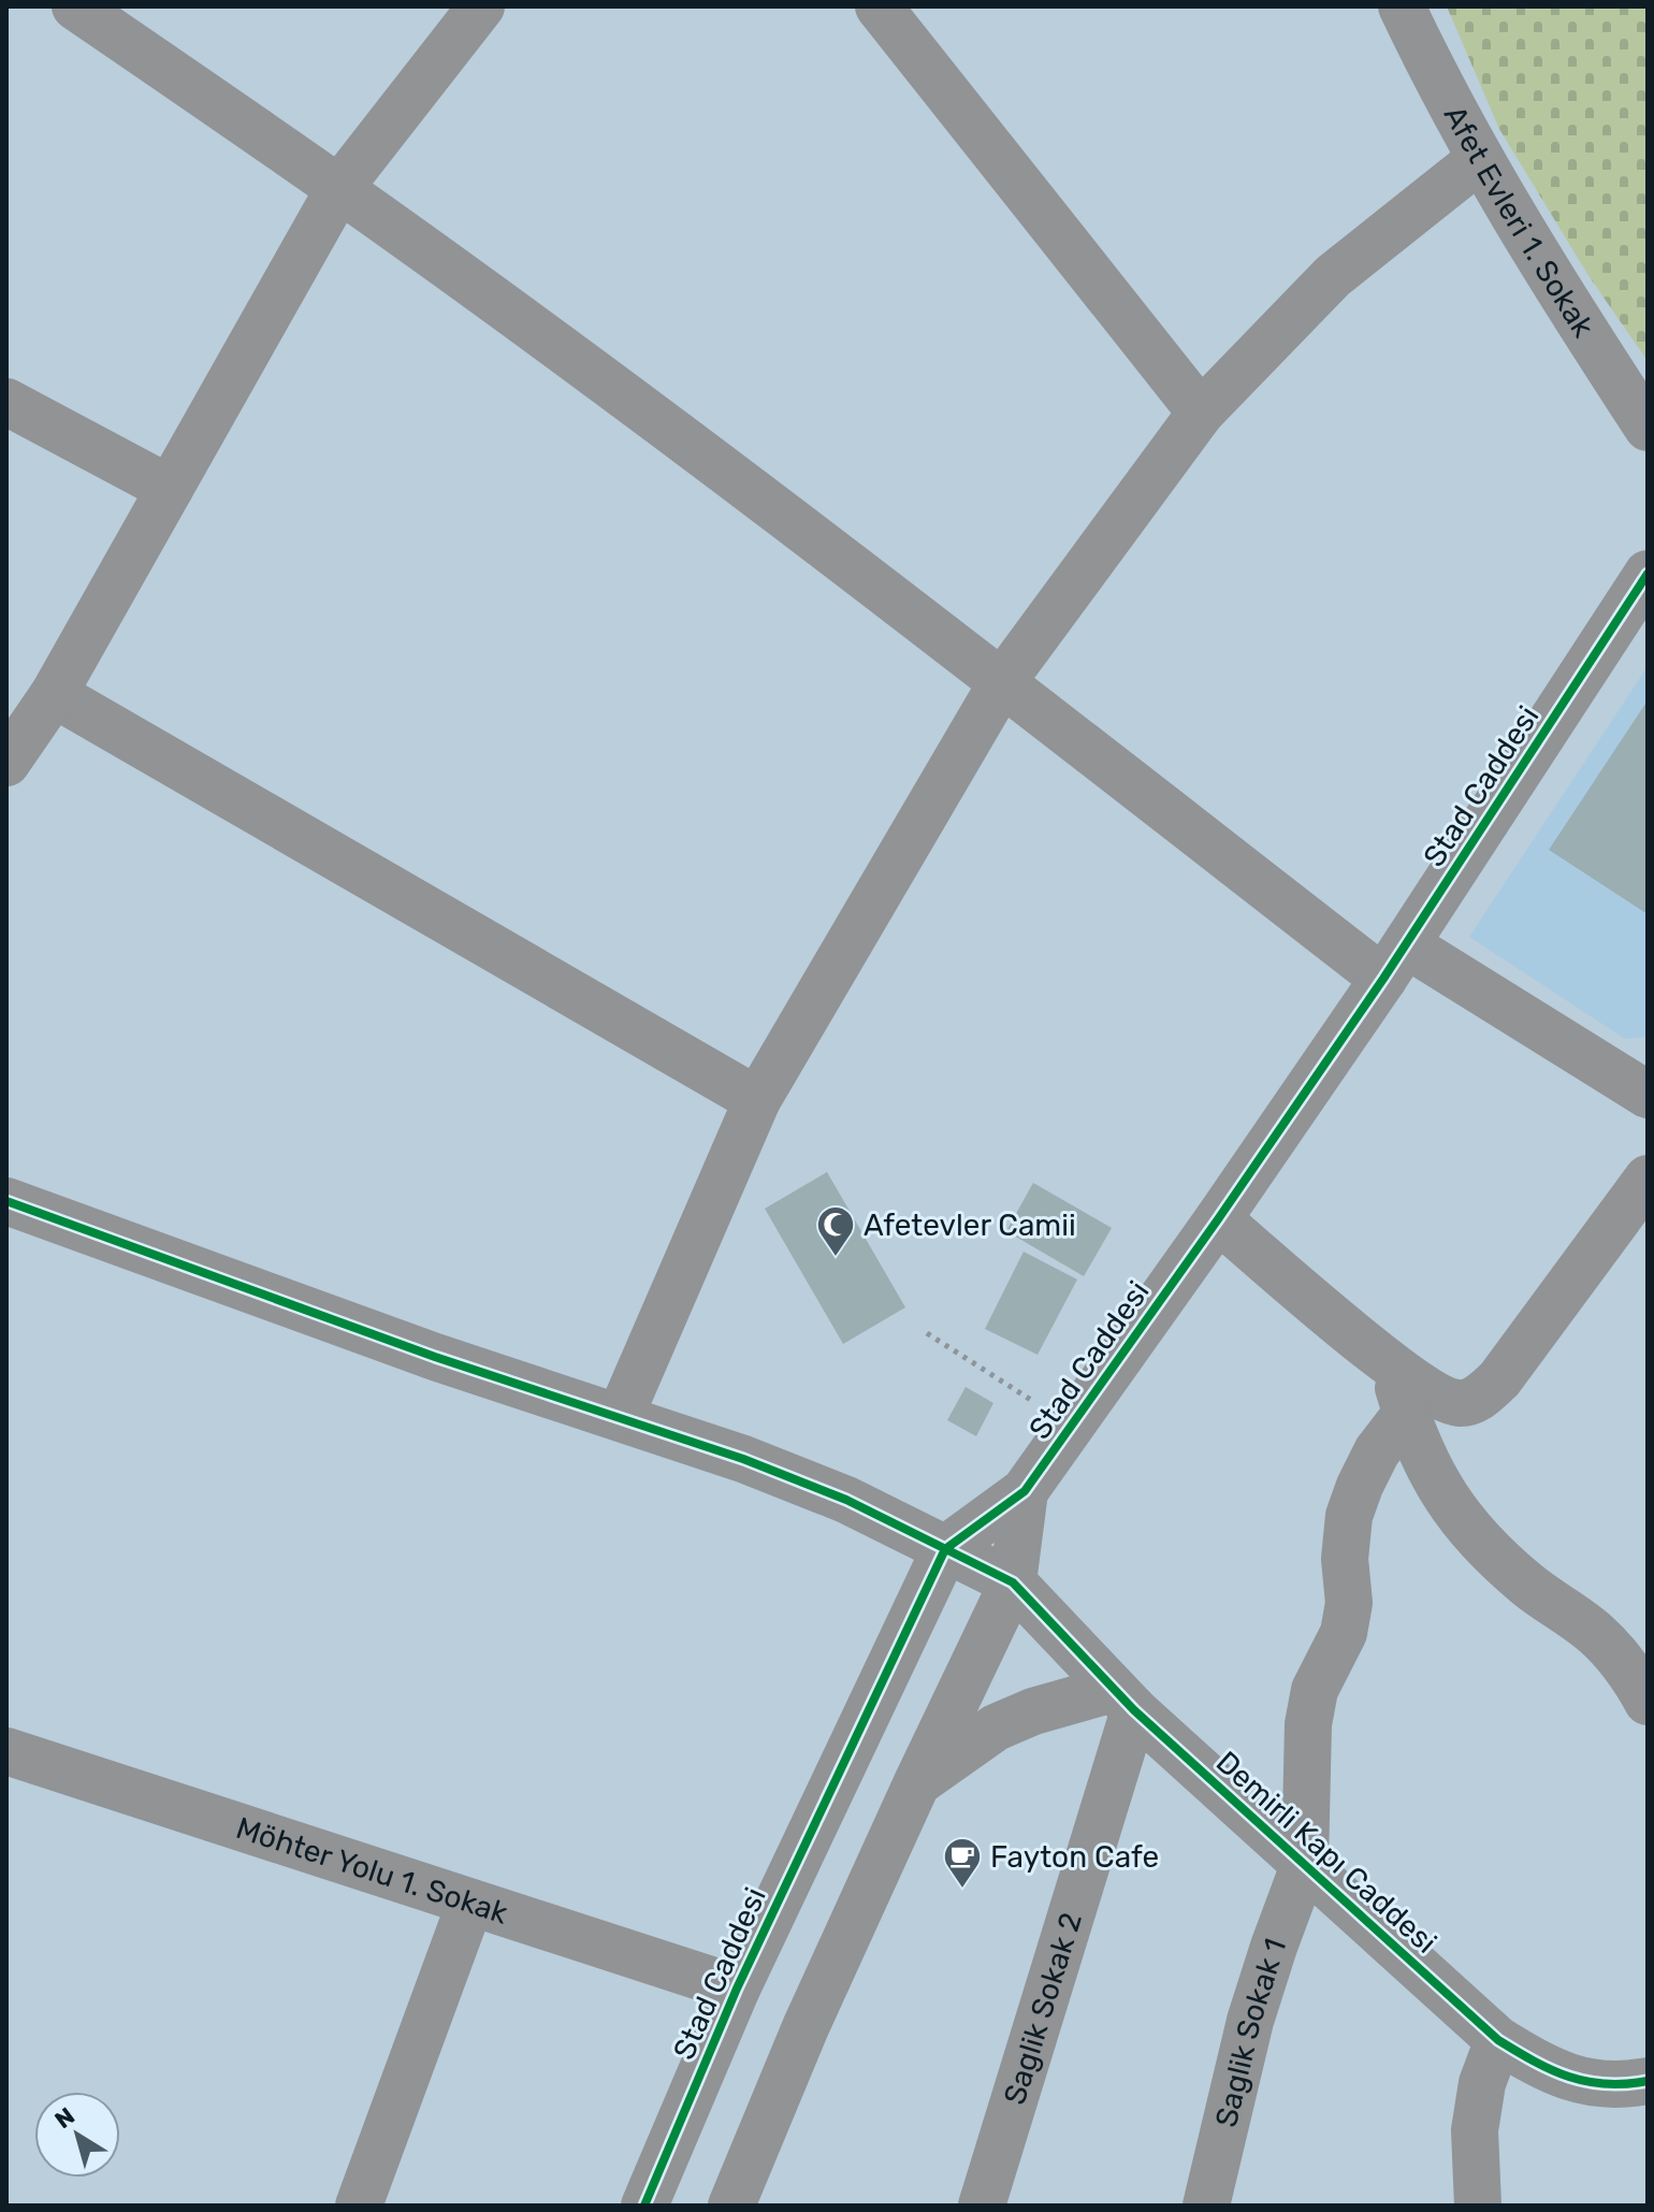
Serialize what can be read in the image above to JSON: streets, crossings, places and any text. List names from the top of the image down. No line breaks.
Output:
{"streets":{"street":["Afet Evleri 1. Sokak","Stad Caddesi","Demirli Kapı Caddesi","Möhter Yolu 1. Sokak","Saglik Sokak 2","Saglik Sokak 1"]},"crossings":[["Stad Caddesi","Demirli Kapı Caddesi"],["Stad Caddesi","Möhter Yolu 1. Sokak"],["Demirli Kapı Caddesi","Saglik Sokak 2"],["Demirli Kapı Caddesi","Saglik Sokak 1"]],"places":{"mosque":["Afetevler Camii"],"cafe":["Fayton Cafe"]},"north":"top left"}
